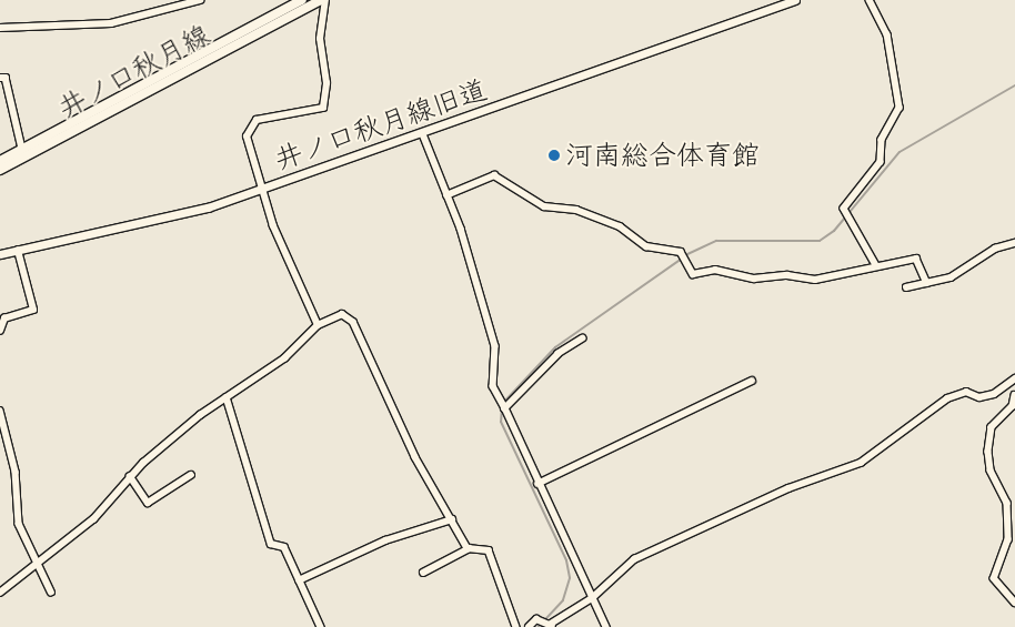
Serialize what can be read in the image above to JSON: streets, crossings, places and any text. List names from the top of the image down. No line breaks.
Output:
{"streets":{"main road":["井ノ口秋月線"],"street":["井ノ口秋月線旧道"]},"places":["河南総合体育館"]}
